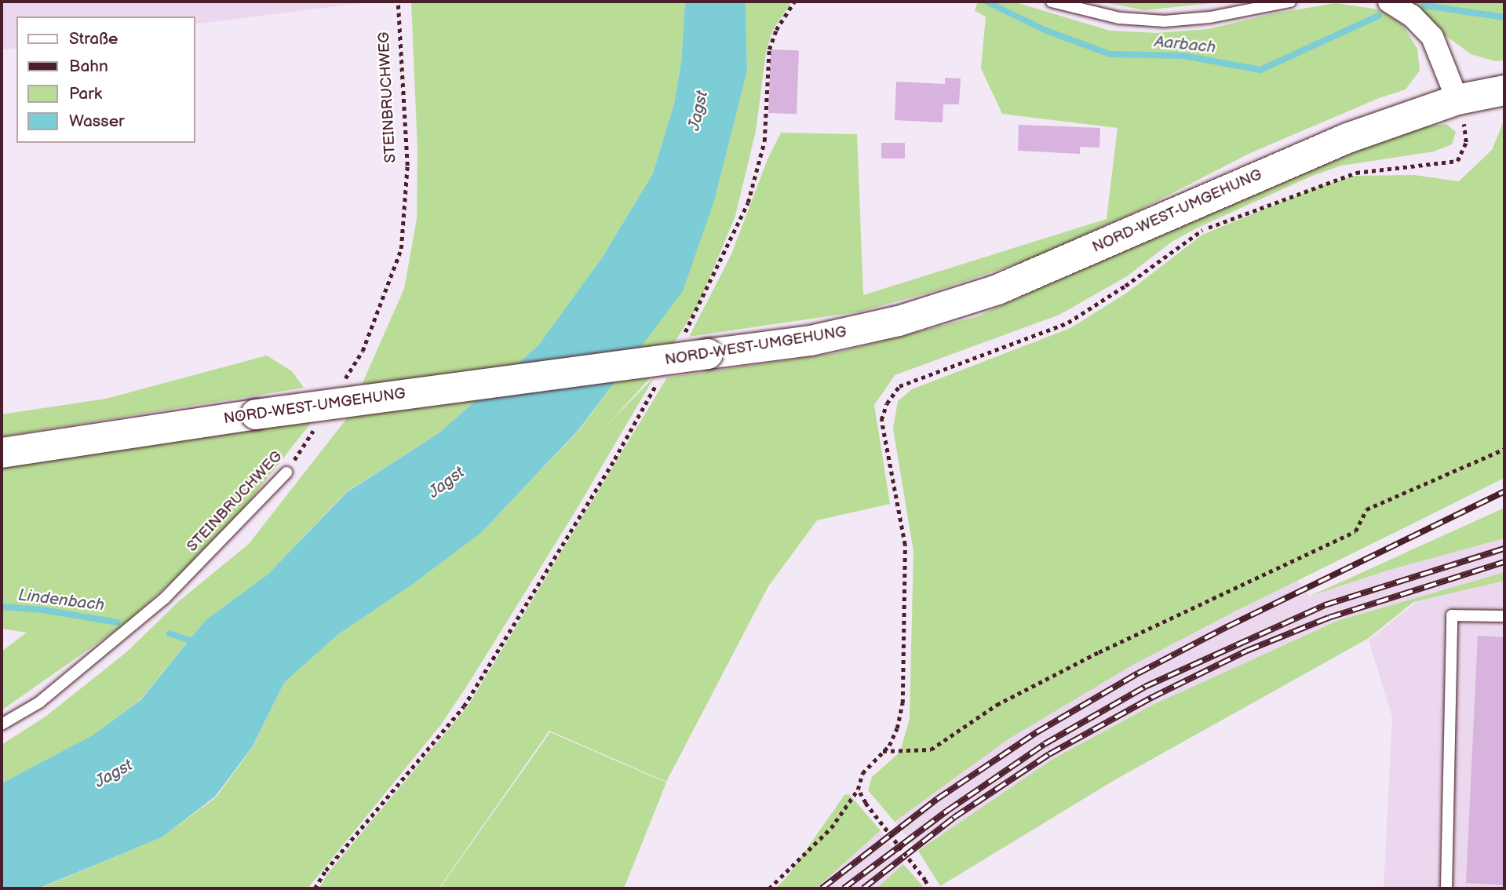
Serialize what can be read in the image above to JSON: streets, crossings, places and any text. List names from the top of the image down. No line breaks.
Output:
{"streets":{"main road":["NORD-WEST-UMGEHUNG"],"lane":["STEINBRUCHWEG"]},"water":["Aarbach","Jagst","Lindenbach"],"legend":["Straße","Bahn","Park","Wasser"]}
